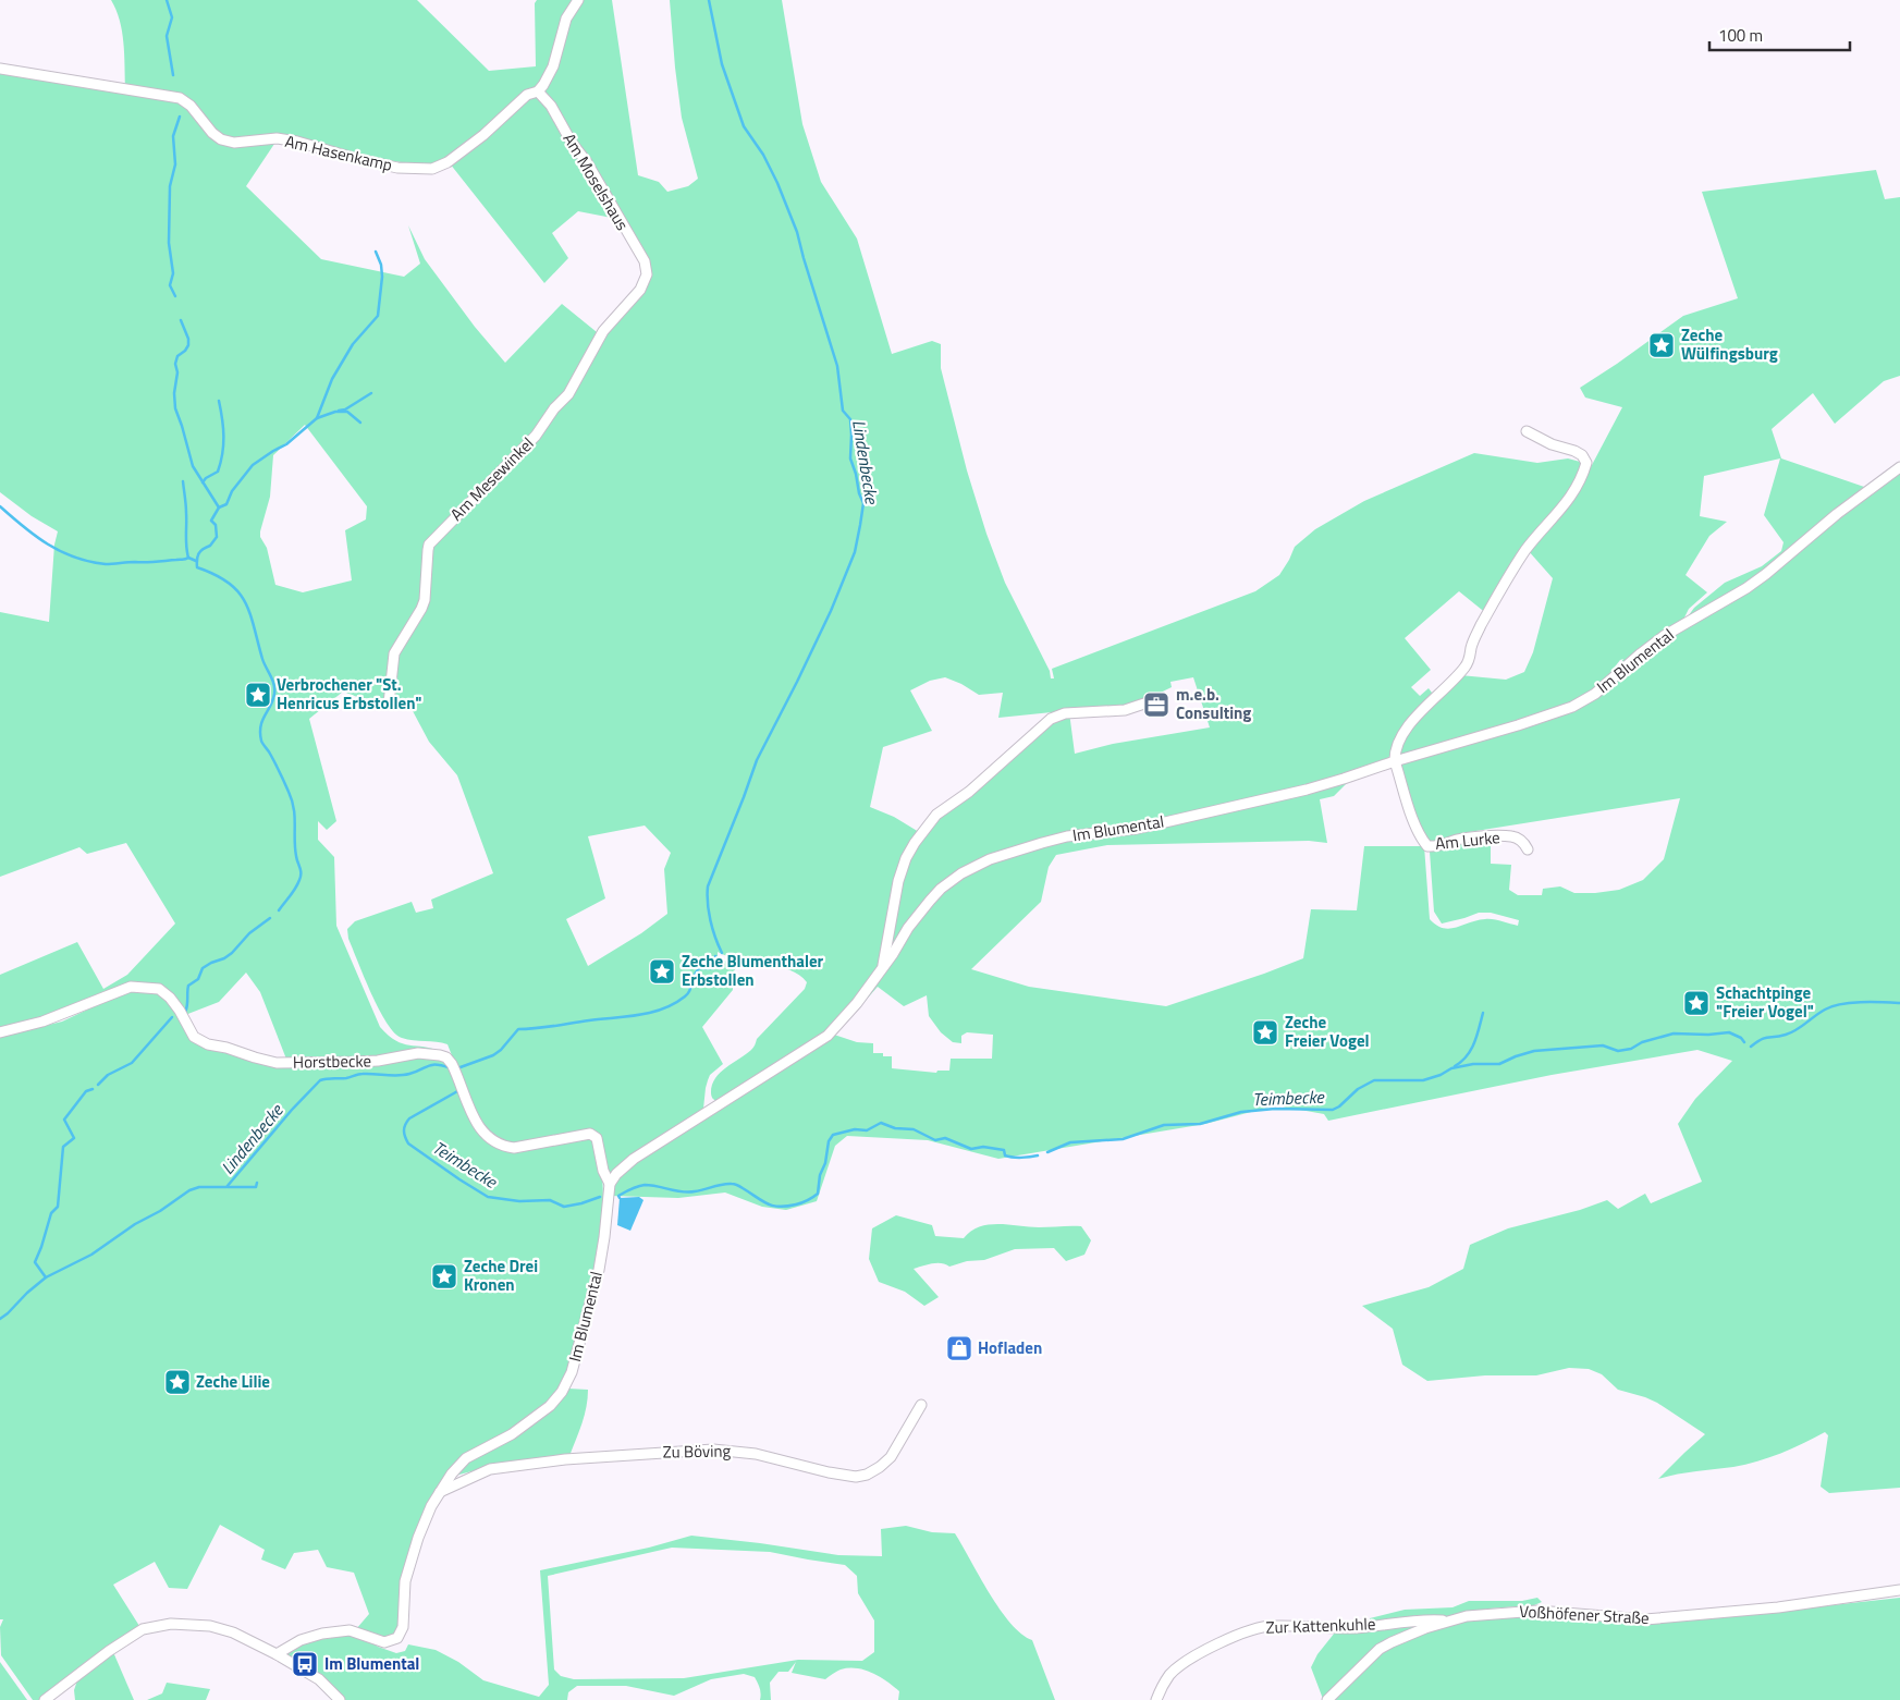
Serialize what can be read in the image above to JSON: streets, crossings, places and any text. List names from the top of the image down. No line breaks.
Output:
{"streets":{"street":["Am Hasenkamp","Am Moselshaus","Am Mesewinkel","Im Blumental","Am Lurke","Horstbecke","Zu Böving","Voßhöfener Straße","Zur Kattenkuhle"]},"crossings":[["Am Hasenkamp","Am Moselshaus"],["Am Moselshaus","Am Mesewinkel"],["Im Blumental","Am Lurke"],["Im Blumental","Horstbecke"],["Im Blumental","Zu Böving"],["Voßhöfener Straße","Zur Kattenkuhle"]],"water":["Lindenbecke","Teimbecke"],"places":{"place":["Zeche Wülfingsburg","Verbrochener \"St. Henricus Erbstollen\"","Zeche Blumenthaler Erbstollen","Schachtpinge \"Freier Vogel\"","Zeche Freier Vogel","Zeche Drei Kronen","Zeche Lilie"],"office":["m.e.b. Consulting"],"shop":["Hofladen"],"bus stop":["Im Blumental"]},"scale_bar":"100 m"}
